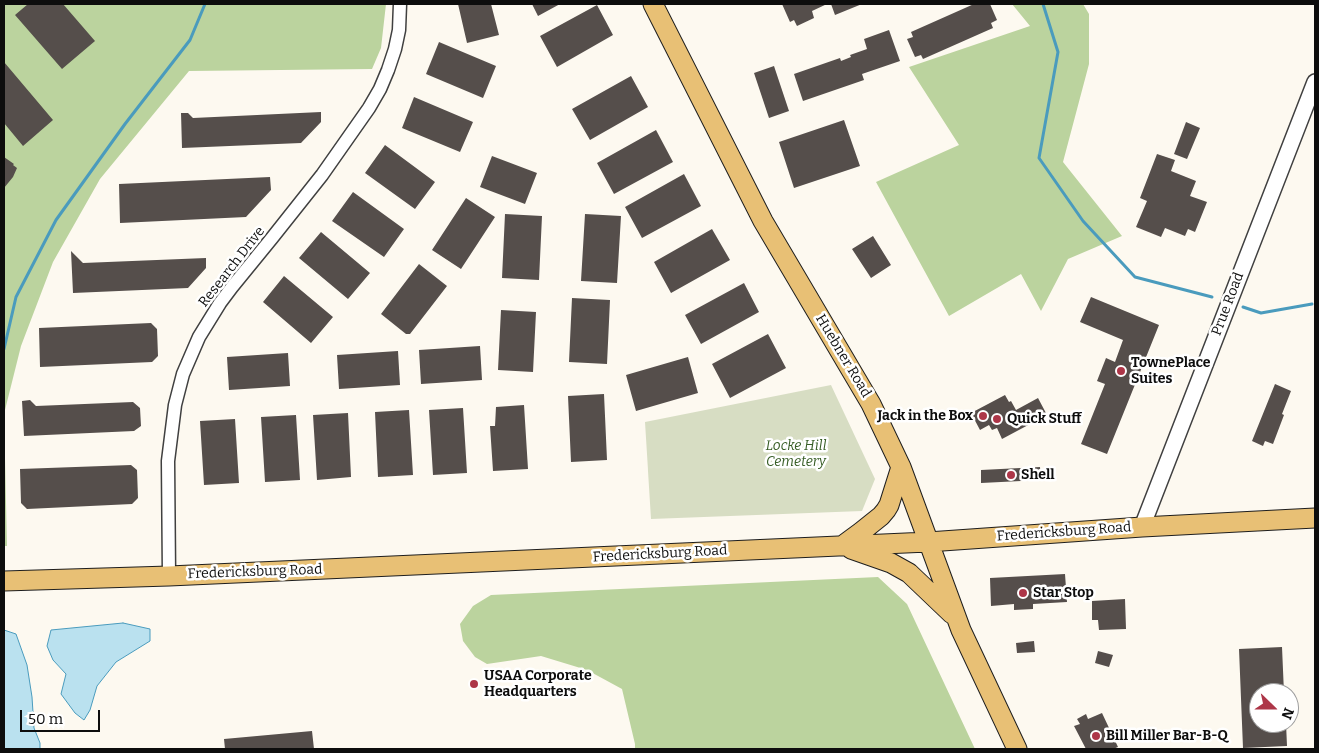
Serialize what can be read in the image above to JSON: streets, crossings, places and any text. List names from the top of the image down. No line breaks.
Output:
{"streets":{"main road":["Huebner Road","Fredericksburg Road"],"street":["Research Drive","Prue Road"]},"crossings":[["Research Drive","Fredericksburg Road"],["Prue Road","Fredericksburg Road"],["Huebner Road","Fredericksburg Road"]],"parks":["Locke Hill Cemetery"],"places":["TownePlace Suites","Jack in the Box","Quick Stuff","Shell","Star Stop","USAA Corporate Headquarters","Bill Miller Bar-B-Q"],"scale_bar":"50 m","north":"right"}
